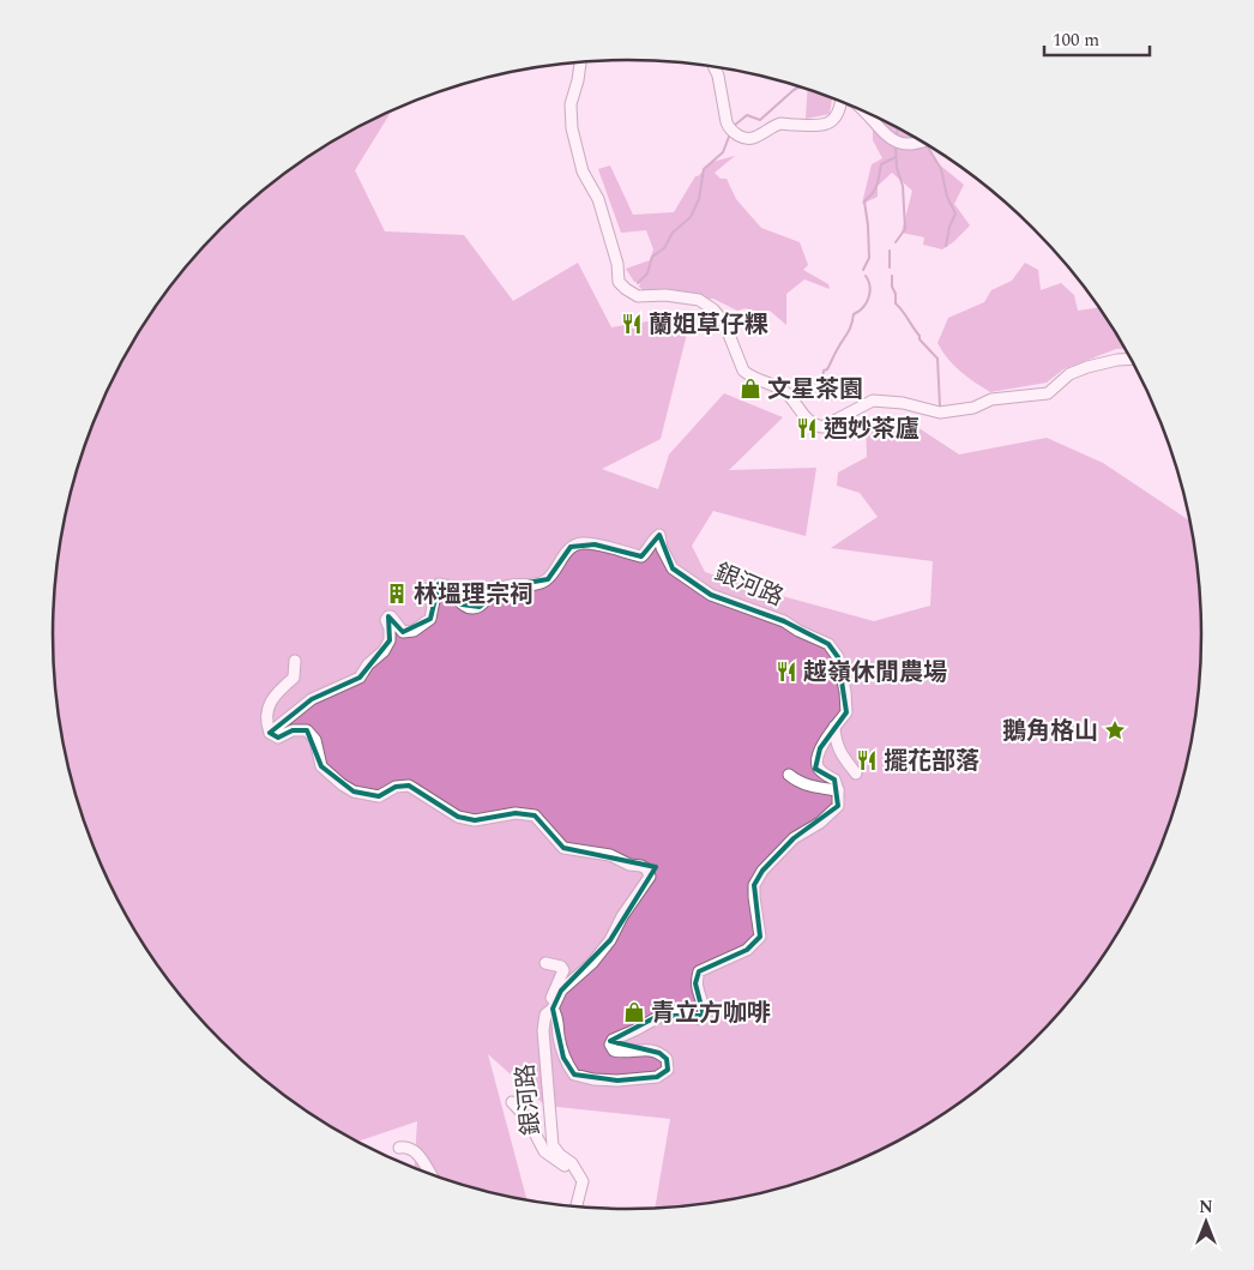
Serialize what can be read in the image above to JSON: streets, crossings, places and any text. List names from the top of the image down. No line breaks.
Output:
{"streets":{"street":["銀河路"]},"places":{"restaurant":["蘭姐草仔粿","迺妙茶廬","越嶺休閒農場","擺花部落"],"shop":["文星茶園","青立方咖啡"],"building":["林塭理宗祠"],"place":["鵝角格山"]},"scale_bar":"100 m","north":"top"}
